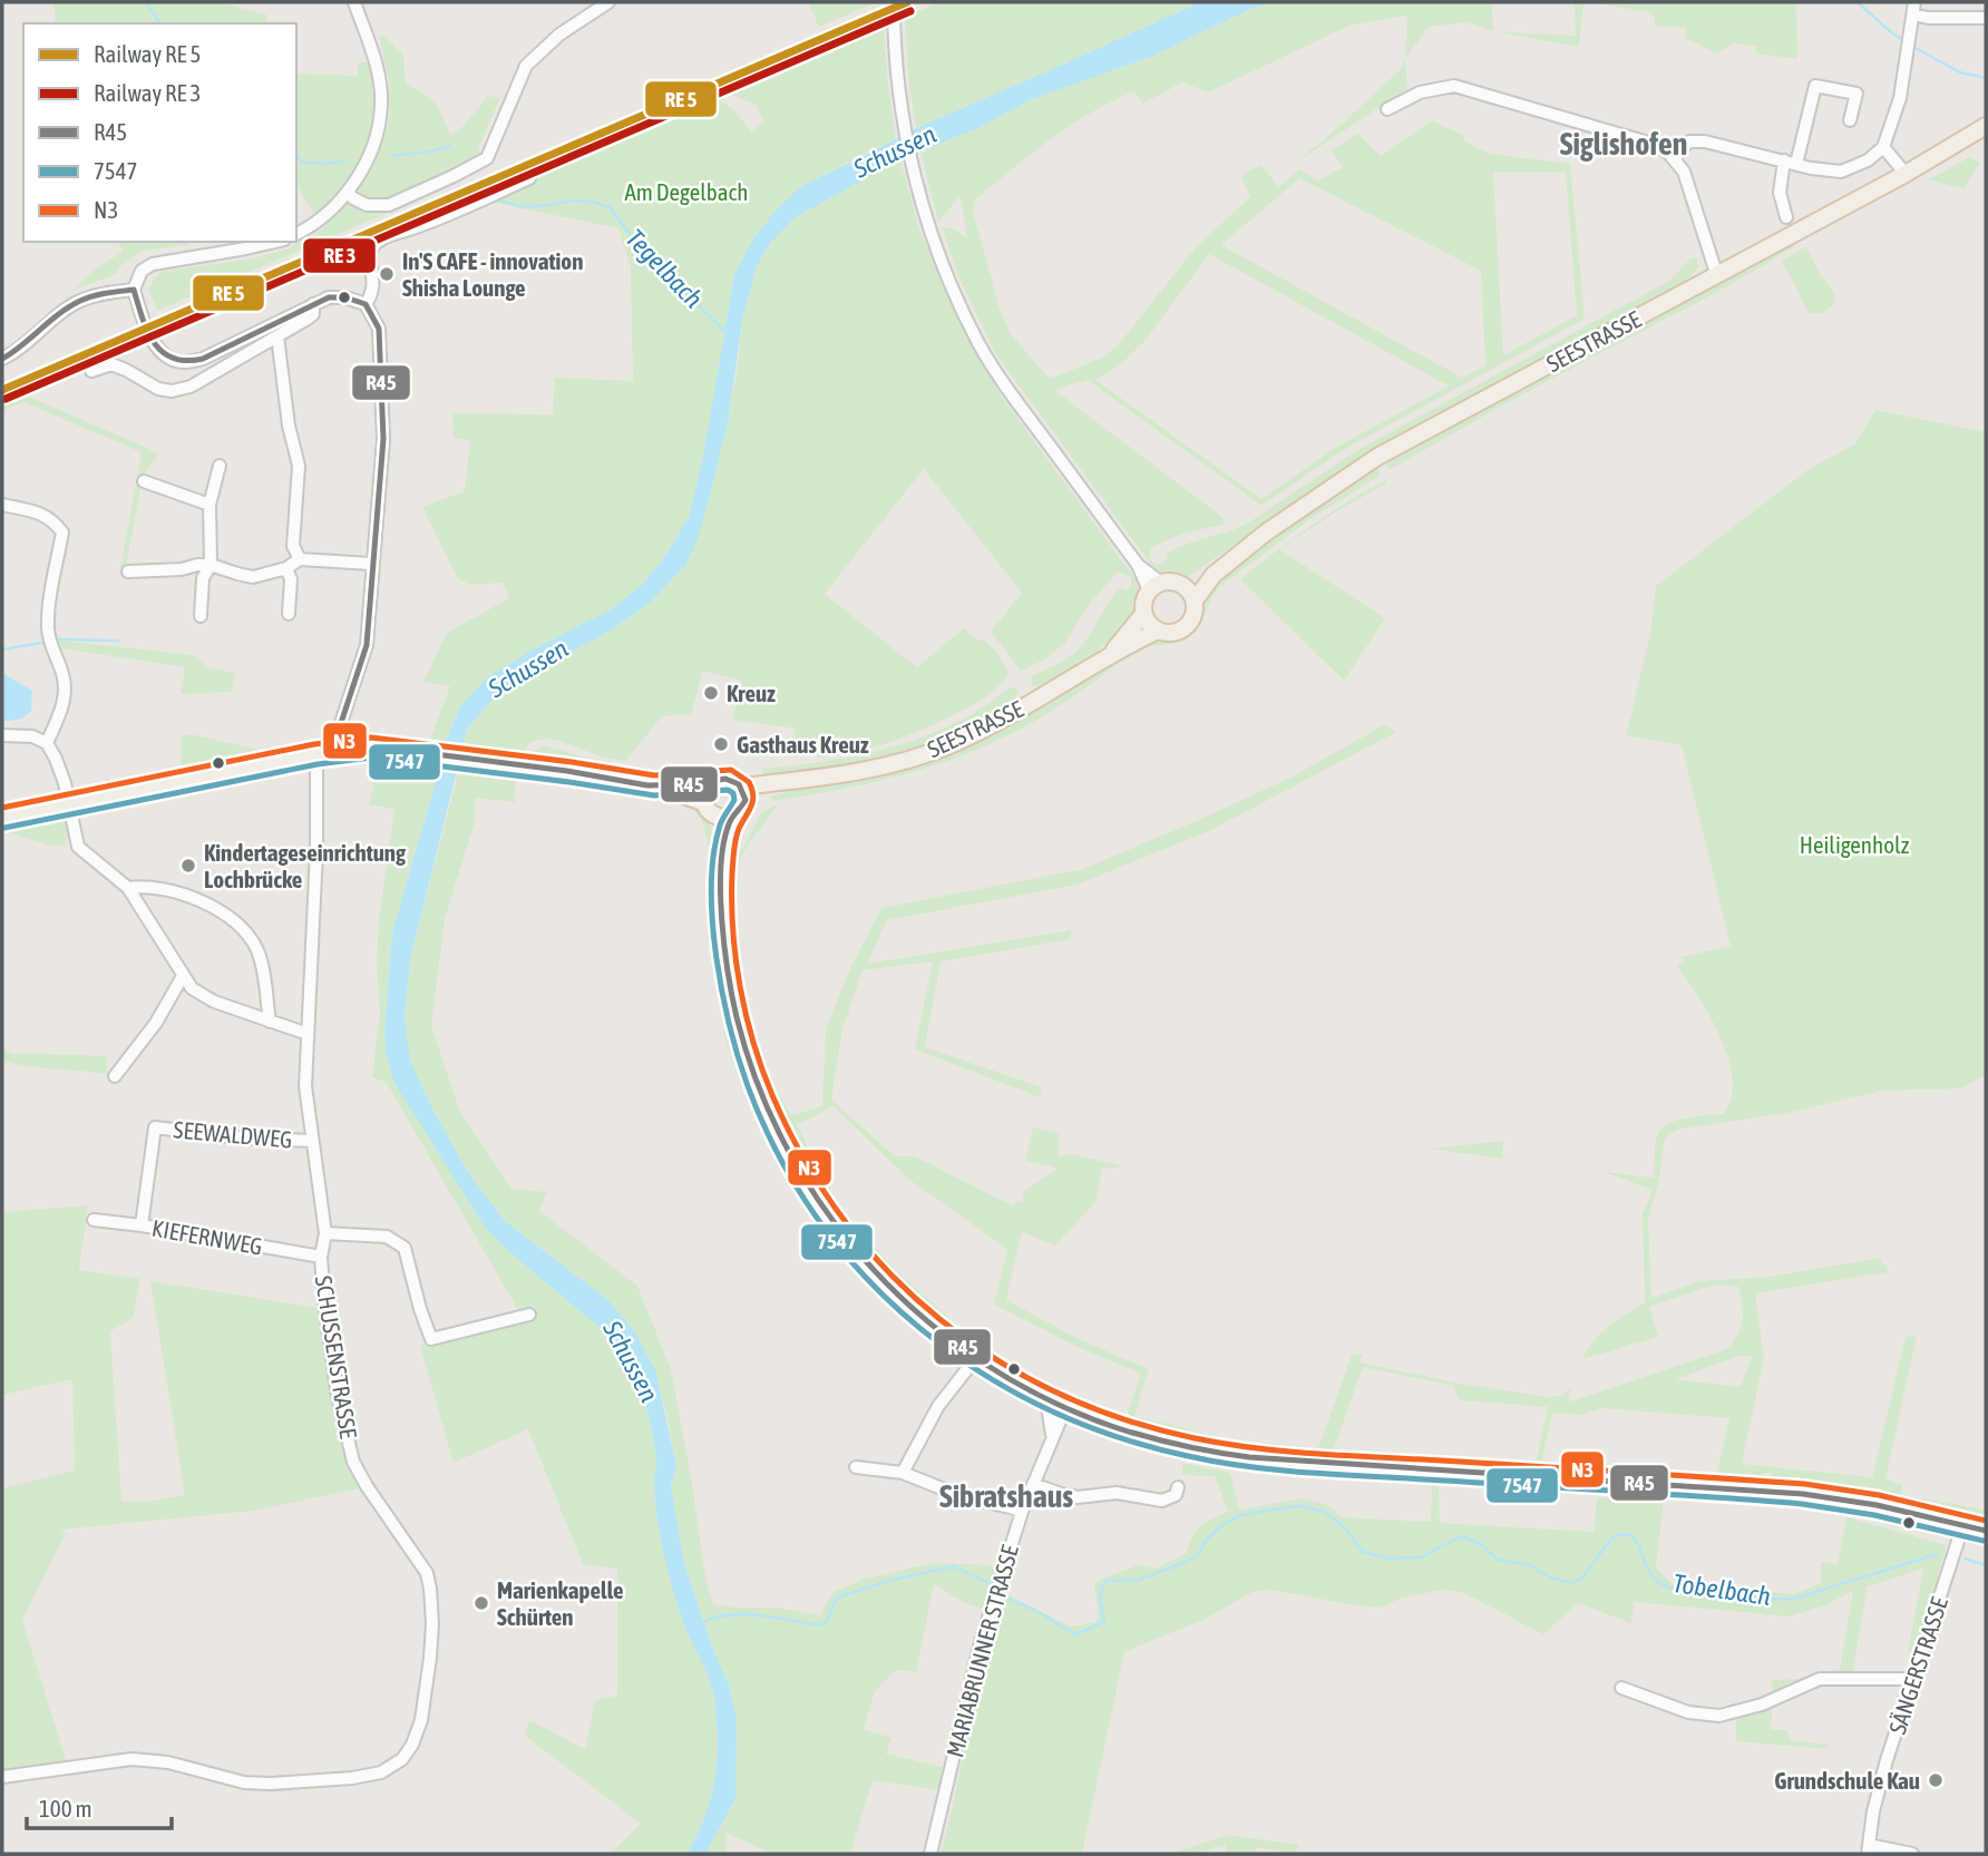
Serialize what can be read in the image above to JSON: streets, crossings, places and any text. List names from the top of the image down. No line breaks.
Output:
{"streets":{"main road":["SEESTRASSE"],"street":["SEEWALDWEG","KIEFERNWEG","SCHUSSENSTRASSE","MARIABRUNNER STRASSE","SÄNGERSTRASSE"]},"crossings":[["SEEWALDWEG","KIEFERNWEG"],["SEEWALDWEG","SCHUSSENSTRASSE"],["KIEFERNWEG","SCHUSSENSTRASSE"]],"districts":["Siglishofen","Sibratshaus"],"water":["Schussen","Tegelbach","Tobelbach"],"parks":["Am Degelbach","Heiligenholz"],"places":["In'S CAFE - innovation Shisha Lounge","Kreuz","Gasthaus Kreuz","Kindertageseinrichtung Lochbrücke","Marienkapelle Schürten","Grundschule Kau"],"lines":["transit line R45","transit line N3","transit line 7547"],"legend":["Railway RE 5","Railway RE 3","R45","7547","N3"],"scale_bar":"100 m"}
